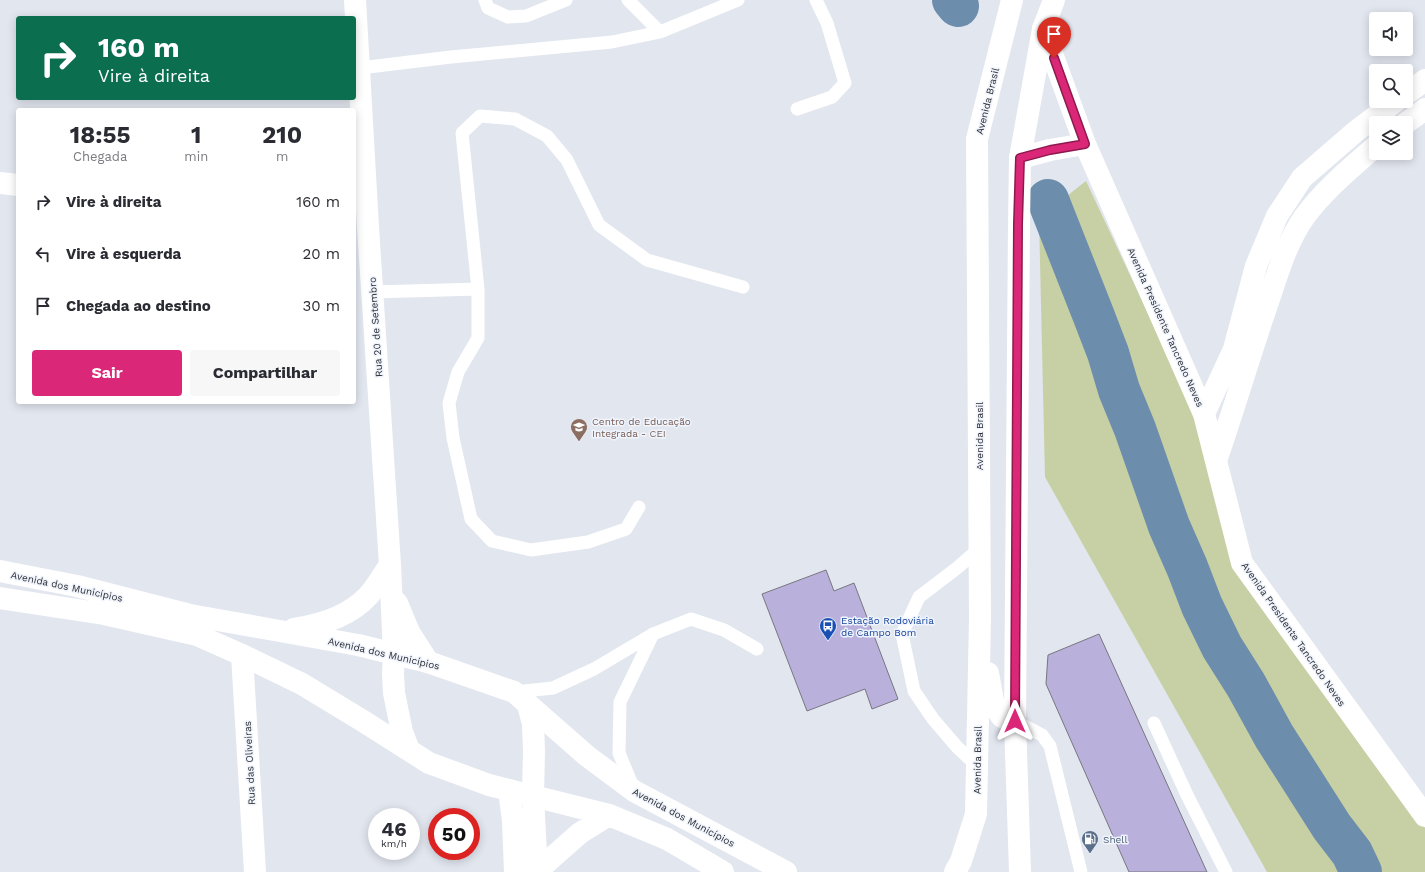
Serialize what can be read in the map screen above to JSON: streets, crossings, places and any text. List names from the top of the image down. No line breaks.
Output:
{"streets":{"main road":["Avenida Brasil","Rua 20 de Setembro","Avenida Presidente Tancredo Neves","Avenida dos Municípios","Rua das Oliveiras"]},"crossings":[["Rua 20 de Setembro","Avenida dos Municípios"],["Avenida dos Municípios","Rua das Oliveiras"]],"places":{"school or university":["Centro de Educação Integrada - CEI"],"bus stop":["Estação Rodoviária de Campo Bom"],"fuel station":["Shell"]},"page":{"turn":["160 m","Vire à direita"],"eta":["18:55","Chegada","1","min","210","m"],"list":[{"name":"Vire à direita","value":"160 m"},{"name":"Vire à esquerda","value":"20 m"},{"name":"Chegada ao destino","value":"30 m"}],"buttons":["Sair","Compartilhar"],"speed":"46 km/h","limit":"50"}}
